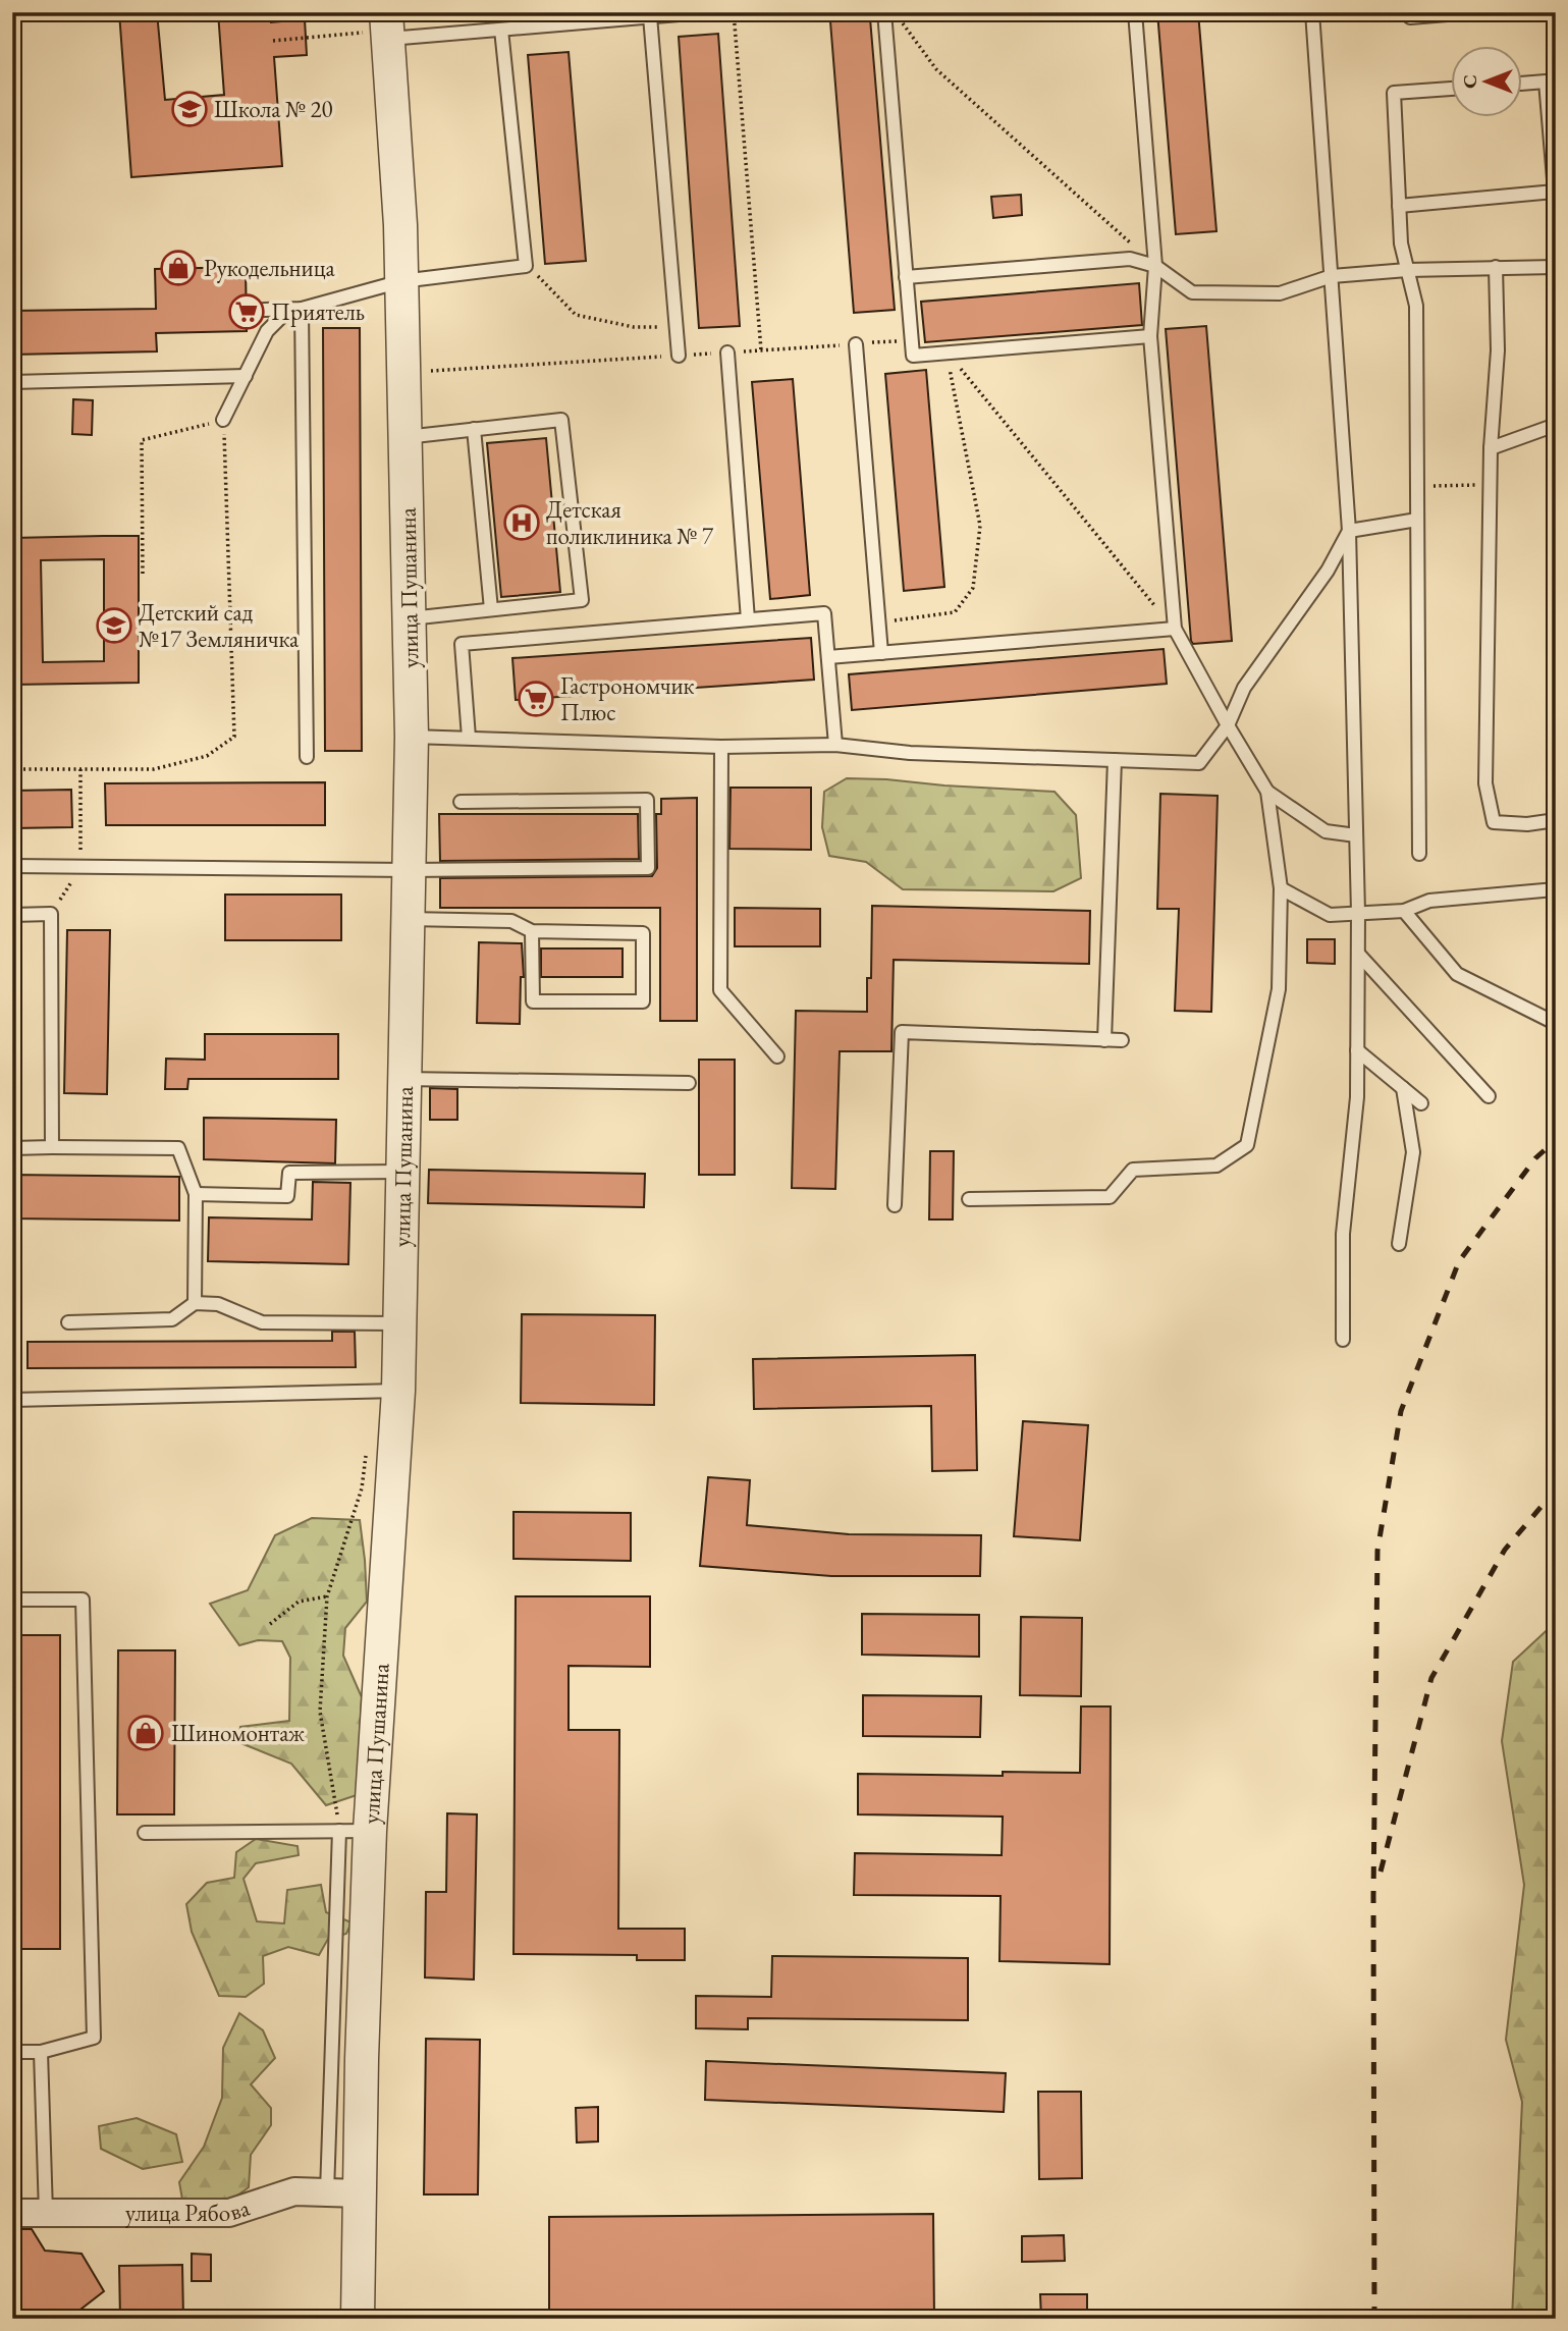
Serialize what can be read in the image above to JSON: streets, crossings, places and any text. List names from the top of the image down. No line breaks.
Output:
{"streets":{"street":["улица Пушанина","улица Рябова"]},"crossings":[["улица Пушанина","улица Рябова"]],"places":{"school or university":["Школа № 20","Детский сад №17 Земляничка"],"shop":["Рукодельница","Шиномонтаж"],"supermarket":["Приятель","Гастрономчик Плюс"],"hospital":["Детская поликлиника № 7"]},"north":"left"}
